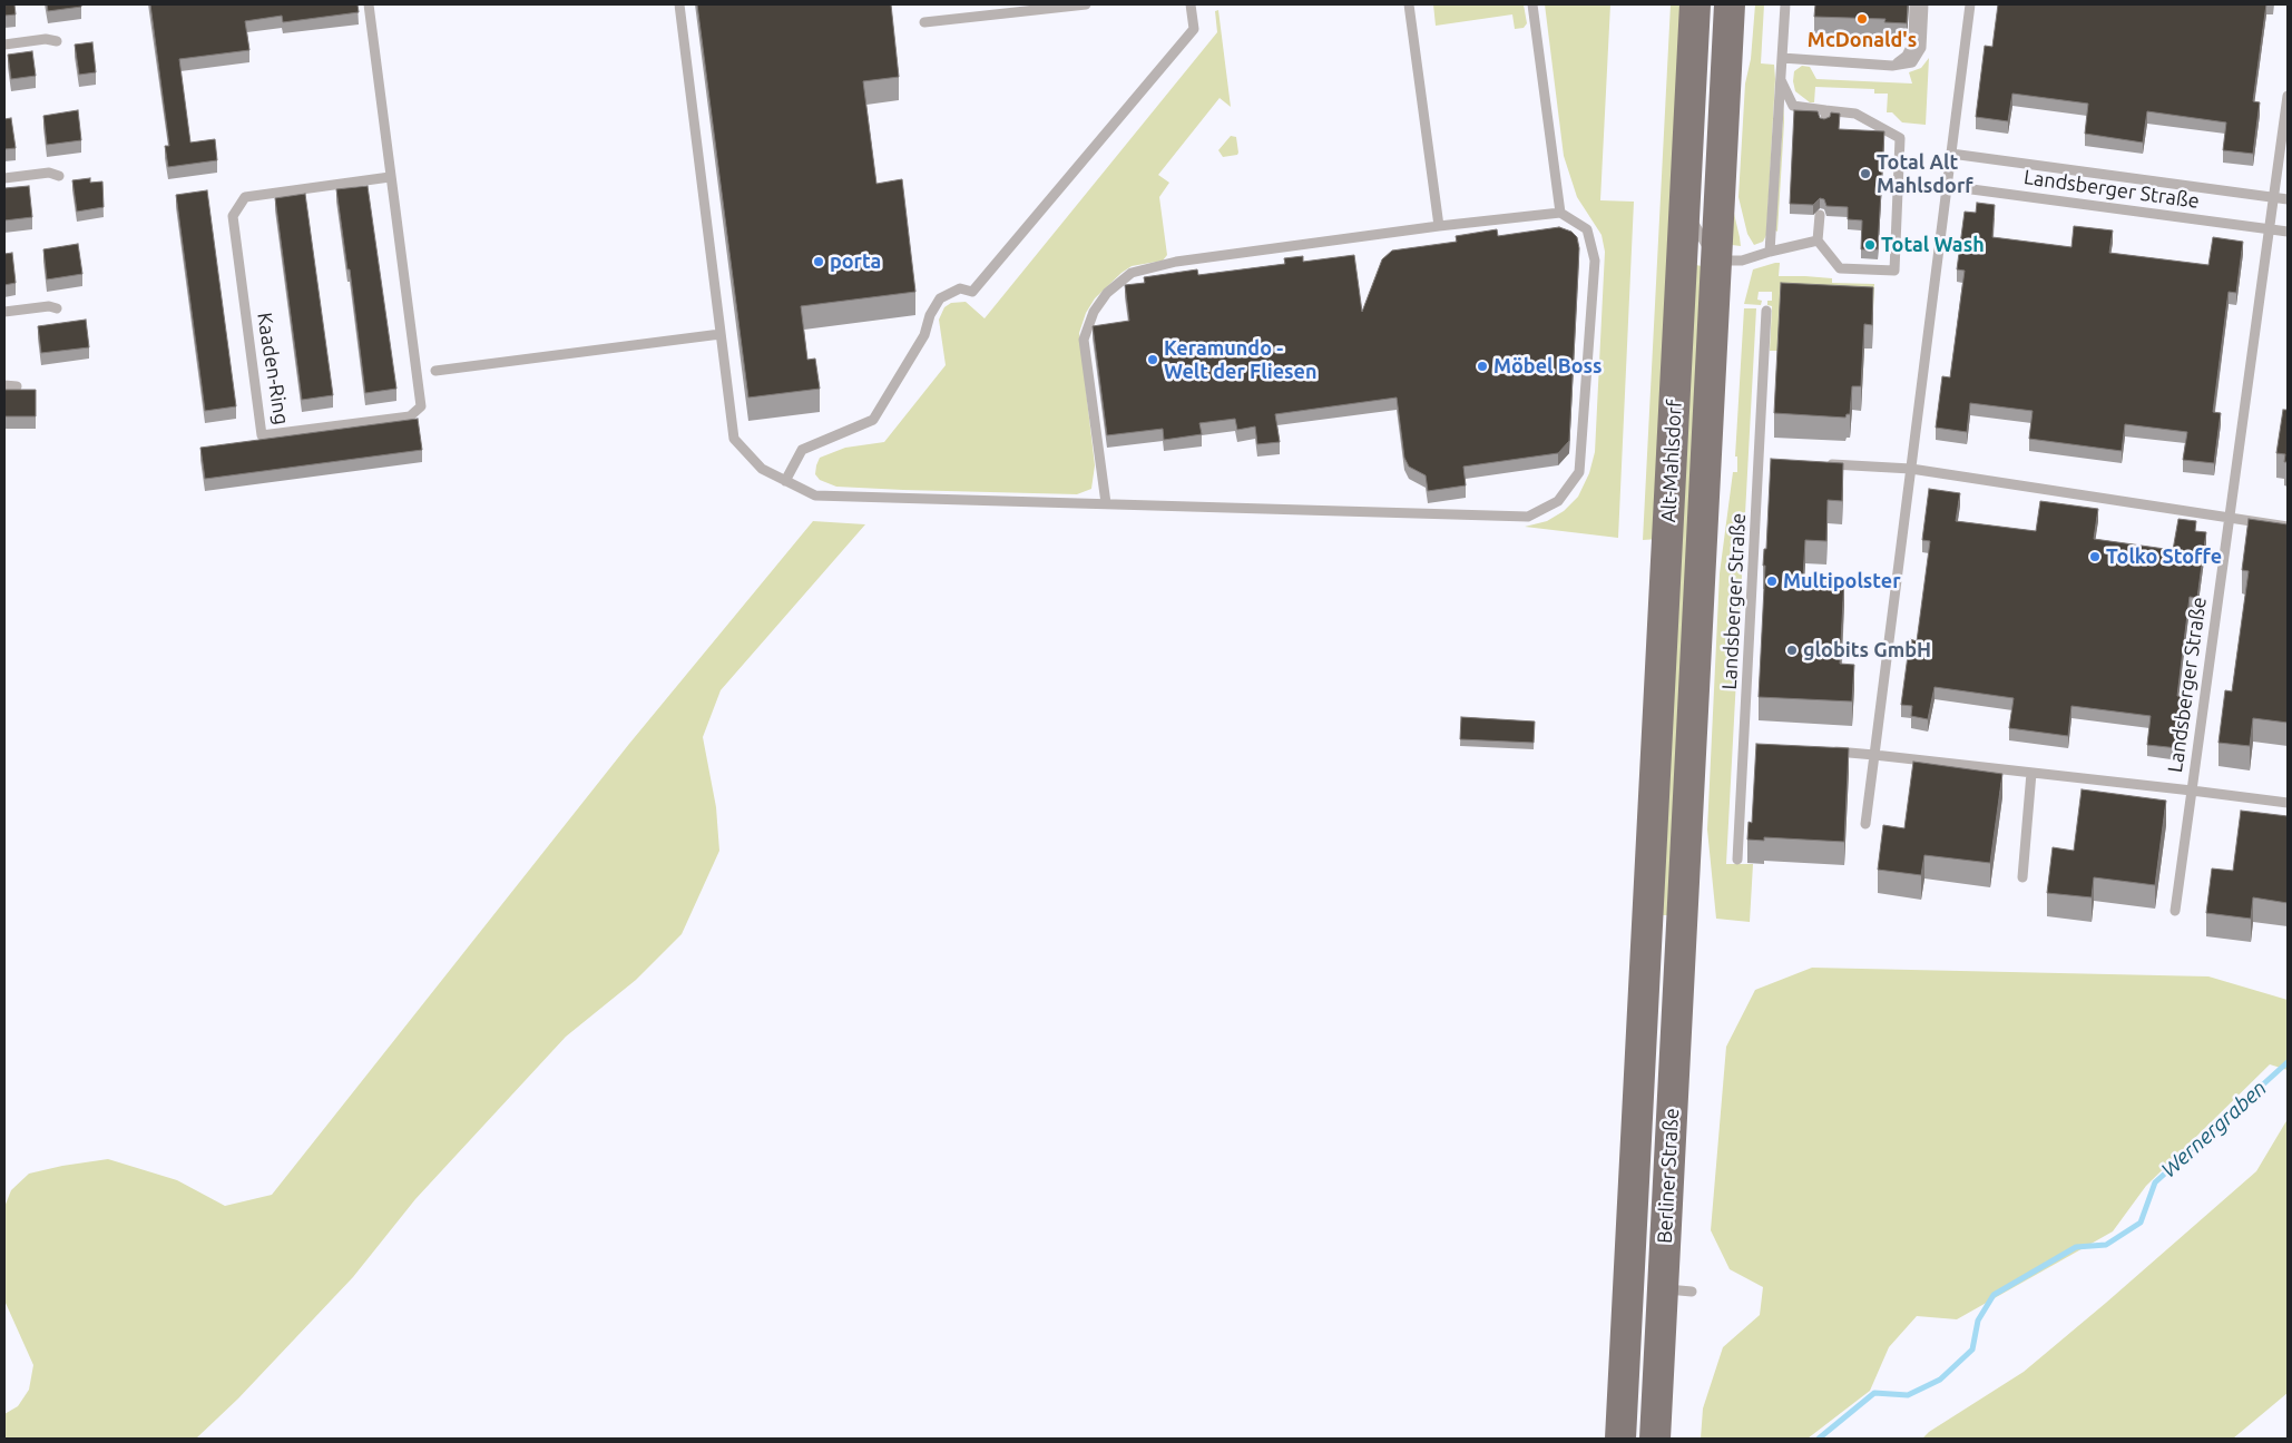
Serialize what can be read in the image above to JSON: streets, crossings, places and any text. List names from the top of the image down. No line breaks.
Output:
{"streets":{"main road":["Alt-Mahlsdorf","Berliner Straße"],"lane":["Landsberger Straße","Kaaden-Ring"]},"crossings":[["Alt-Mahlsdorf","Berliner Straße"]],"water":["Wernergraben"],"places":["McDonald's","Total Alt Mahlsdorf","Total Wash","porta","Keramundo - Welt der Fliesen","Möbel Boss","Tolko Stoffe","Multipolster","globits GmbH"]}
